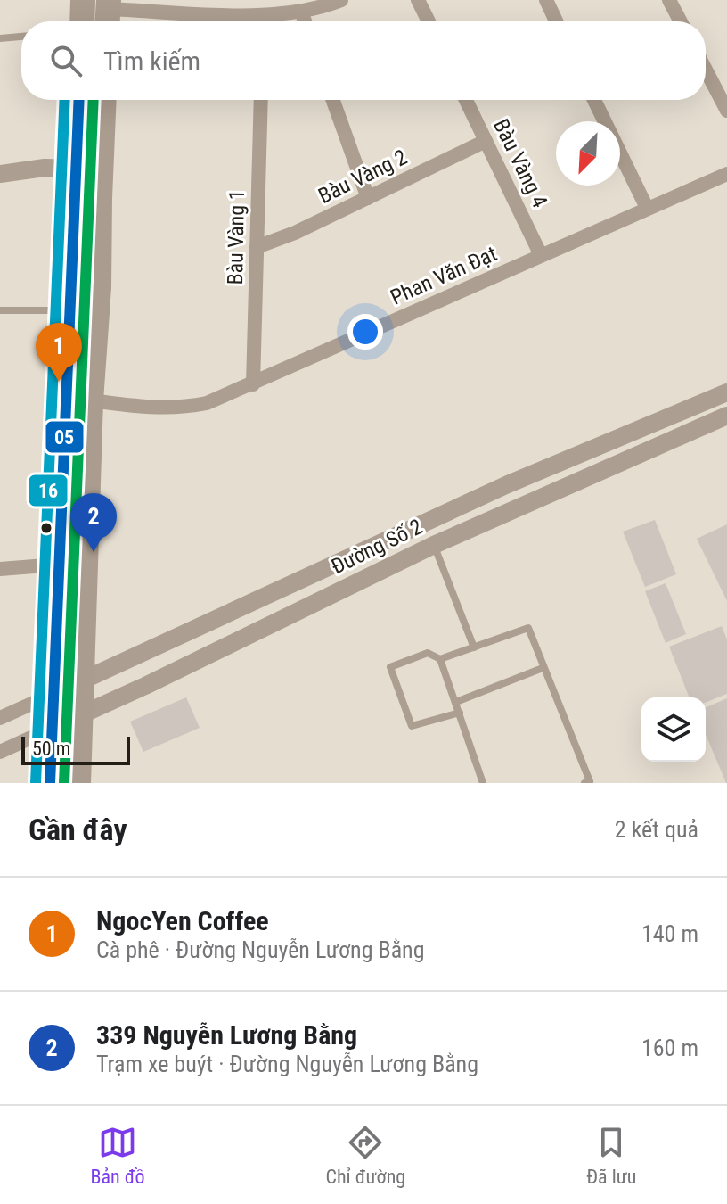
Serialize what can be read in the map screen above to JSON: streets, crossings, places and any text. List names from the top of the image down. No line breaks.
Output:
{"streets":{"street":["Bàu Vàng 4","Bàu Vàng 2","Bàu Vàng 1","Phan Văn Đạt","Đường Số 2"]},"crossings":[["Bàu Vàng 4","Bàu Vàng 2"],["Bàu Vàng 4","Phan Văn Đạt"],["Bàu Vàng 2","Bàu Vàng 1"],["Bàu Vàng 1","Phan Văn Đạt"]],"lines":["transit line 05","transit line 16"],"scale_bar":"50 m","north":"bottom left","page":{"search":"Tìm kiếm","pins":["1","2"],"scale":"50 m","heading":["Gần đây","2 kết quả"],"list":[{"mark":"1","name":"NgocYen Coffee","note":"Cà phê · Đường Nguyễn Lương Bằng","value":"140 m"},{"mark":"2","name":"339 Nguyễn Lương Bằng","note":"Trạm xe buýt · Đường Nguyễn Lương Bằng","value":"160 m"}],"nav":["Bản đồ","Chỉ đường","Đã lưu"]}}
